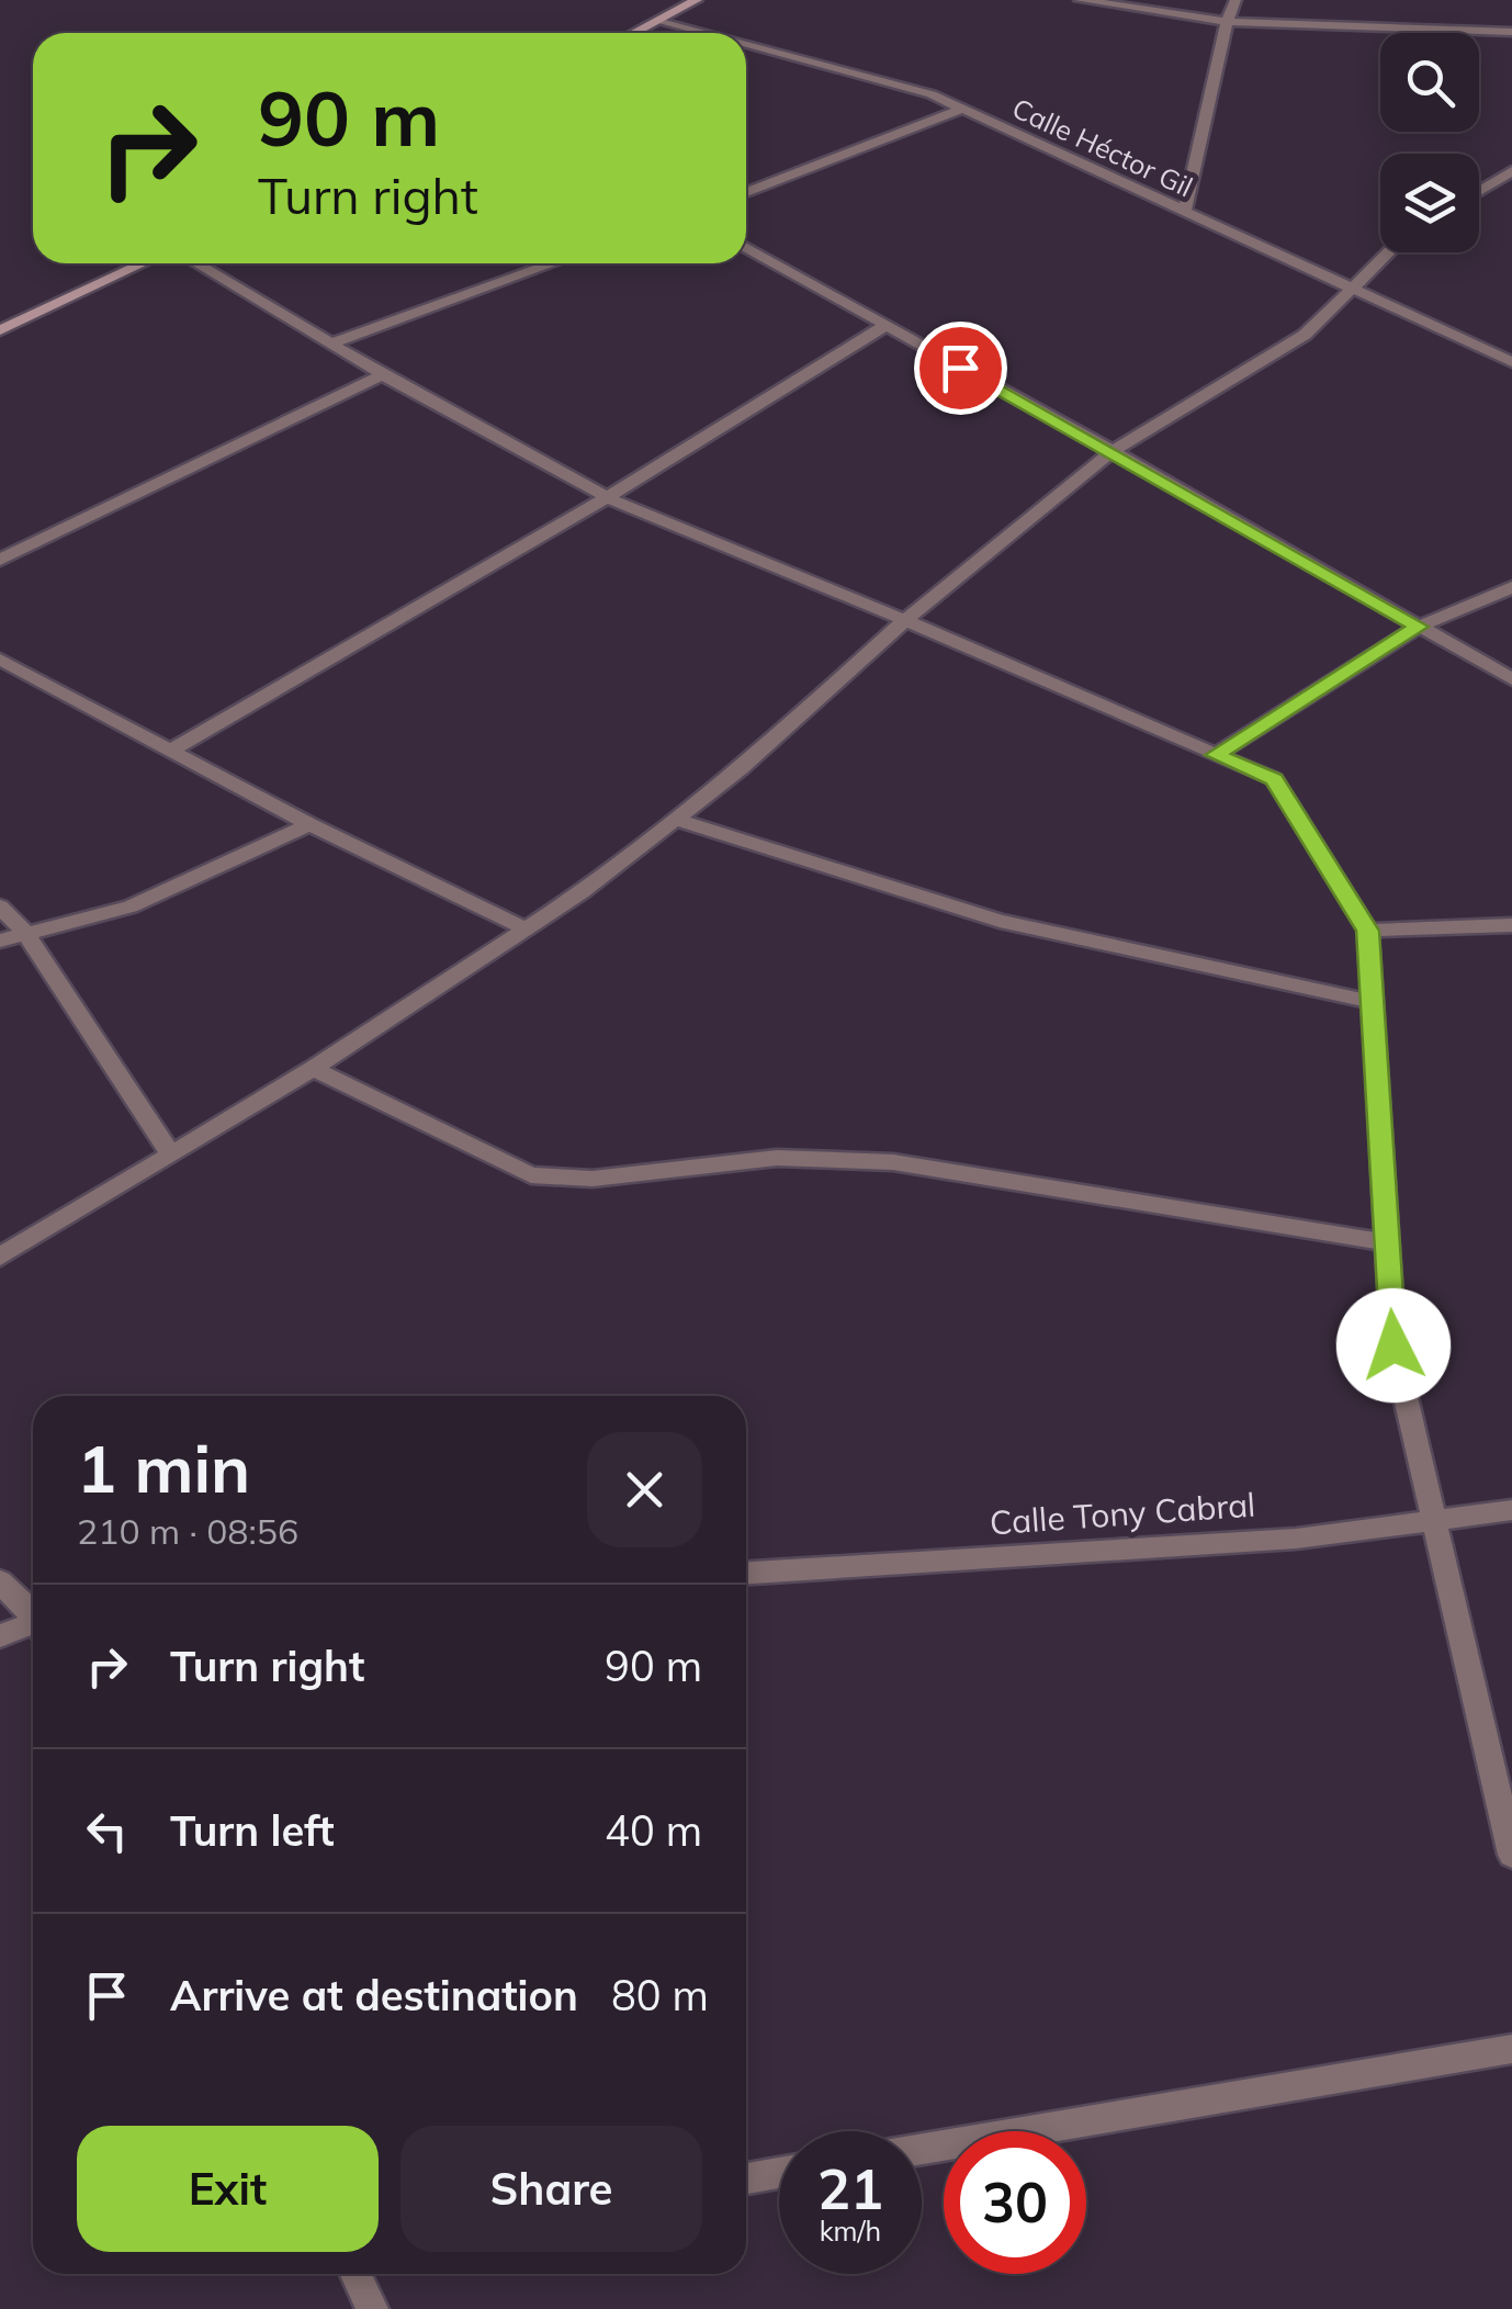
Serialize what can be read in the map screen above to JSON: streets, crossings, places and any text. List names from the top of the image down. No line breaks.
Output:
{"streets":{"street":["Calle Héctor Gil","Calle Tony Cabral"]},"page":{"turn":["90 m","Turn right"],"heading":["1 min","210 m · 08:56"],"list":[{"name":"Turn right","value":"90 m"},{"name":"Turn left","value":"40 m"},{"name":"Arrive at destination","value":"80 m"}],"buttons":["Exit","Share"],"speed":"21 km/h","limit":"30"}}
